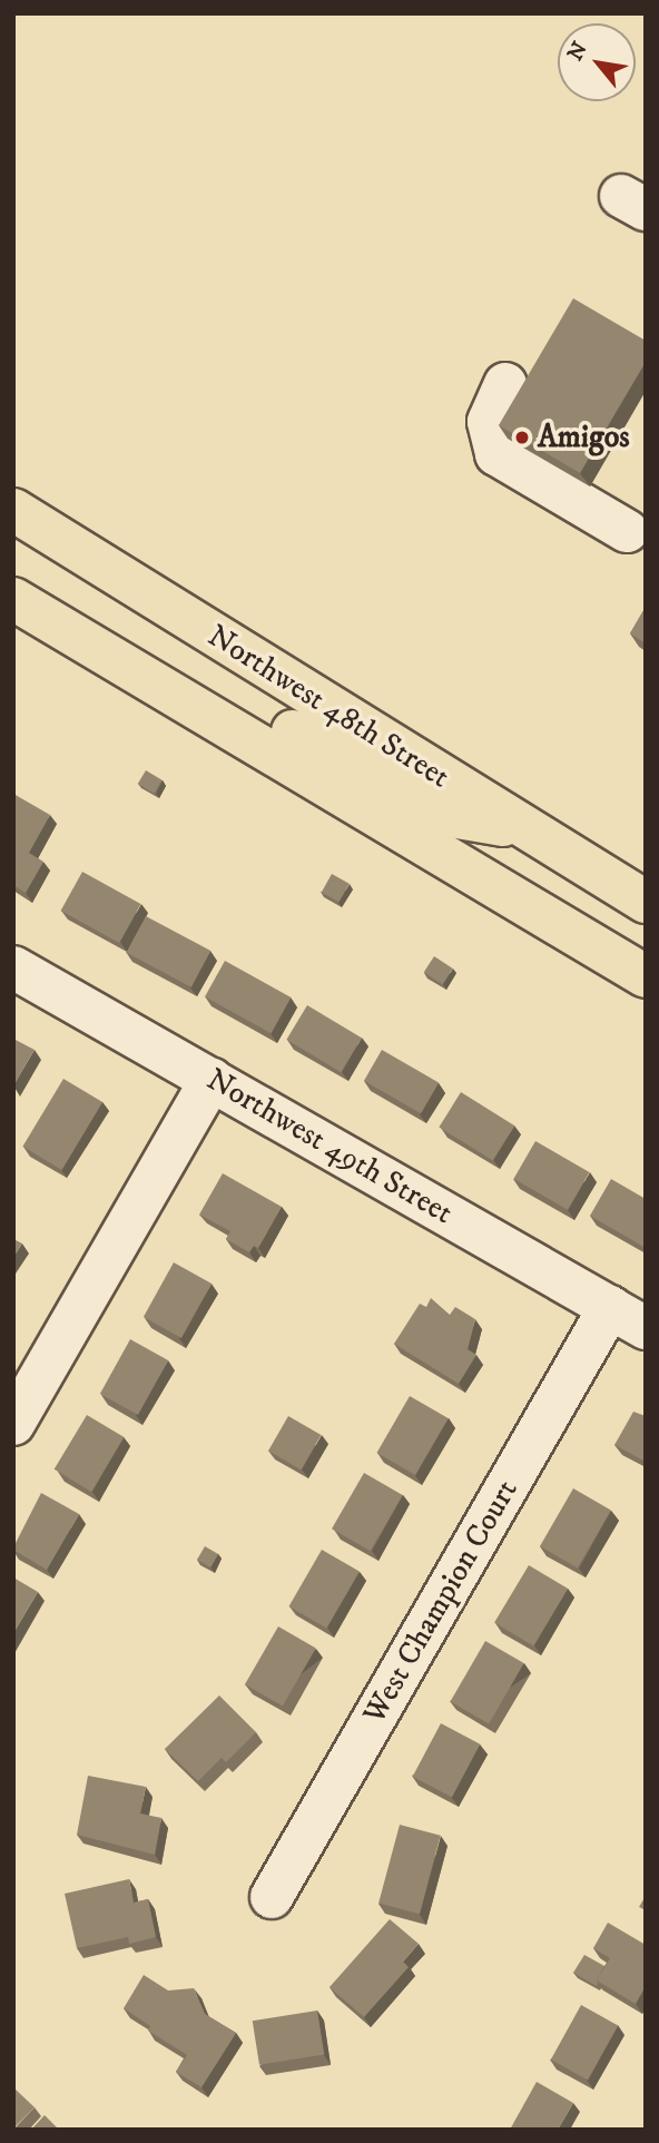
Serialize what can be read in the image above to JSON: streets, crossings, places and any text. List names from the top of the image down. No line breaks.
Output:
{"streets":{"main road":["Northwest 48th Street"],"street":["Northwest 49th Street","West Champion Court"]},"crossings":[["Northwest 49th Street","West Champion Court"]],"places":["Amigos"],"north":"top left"}
